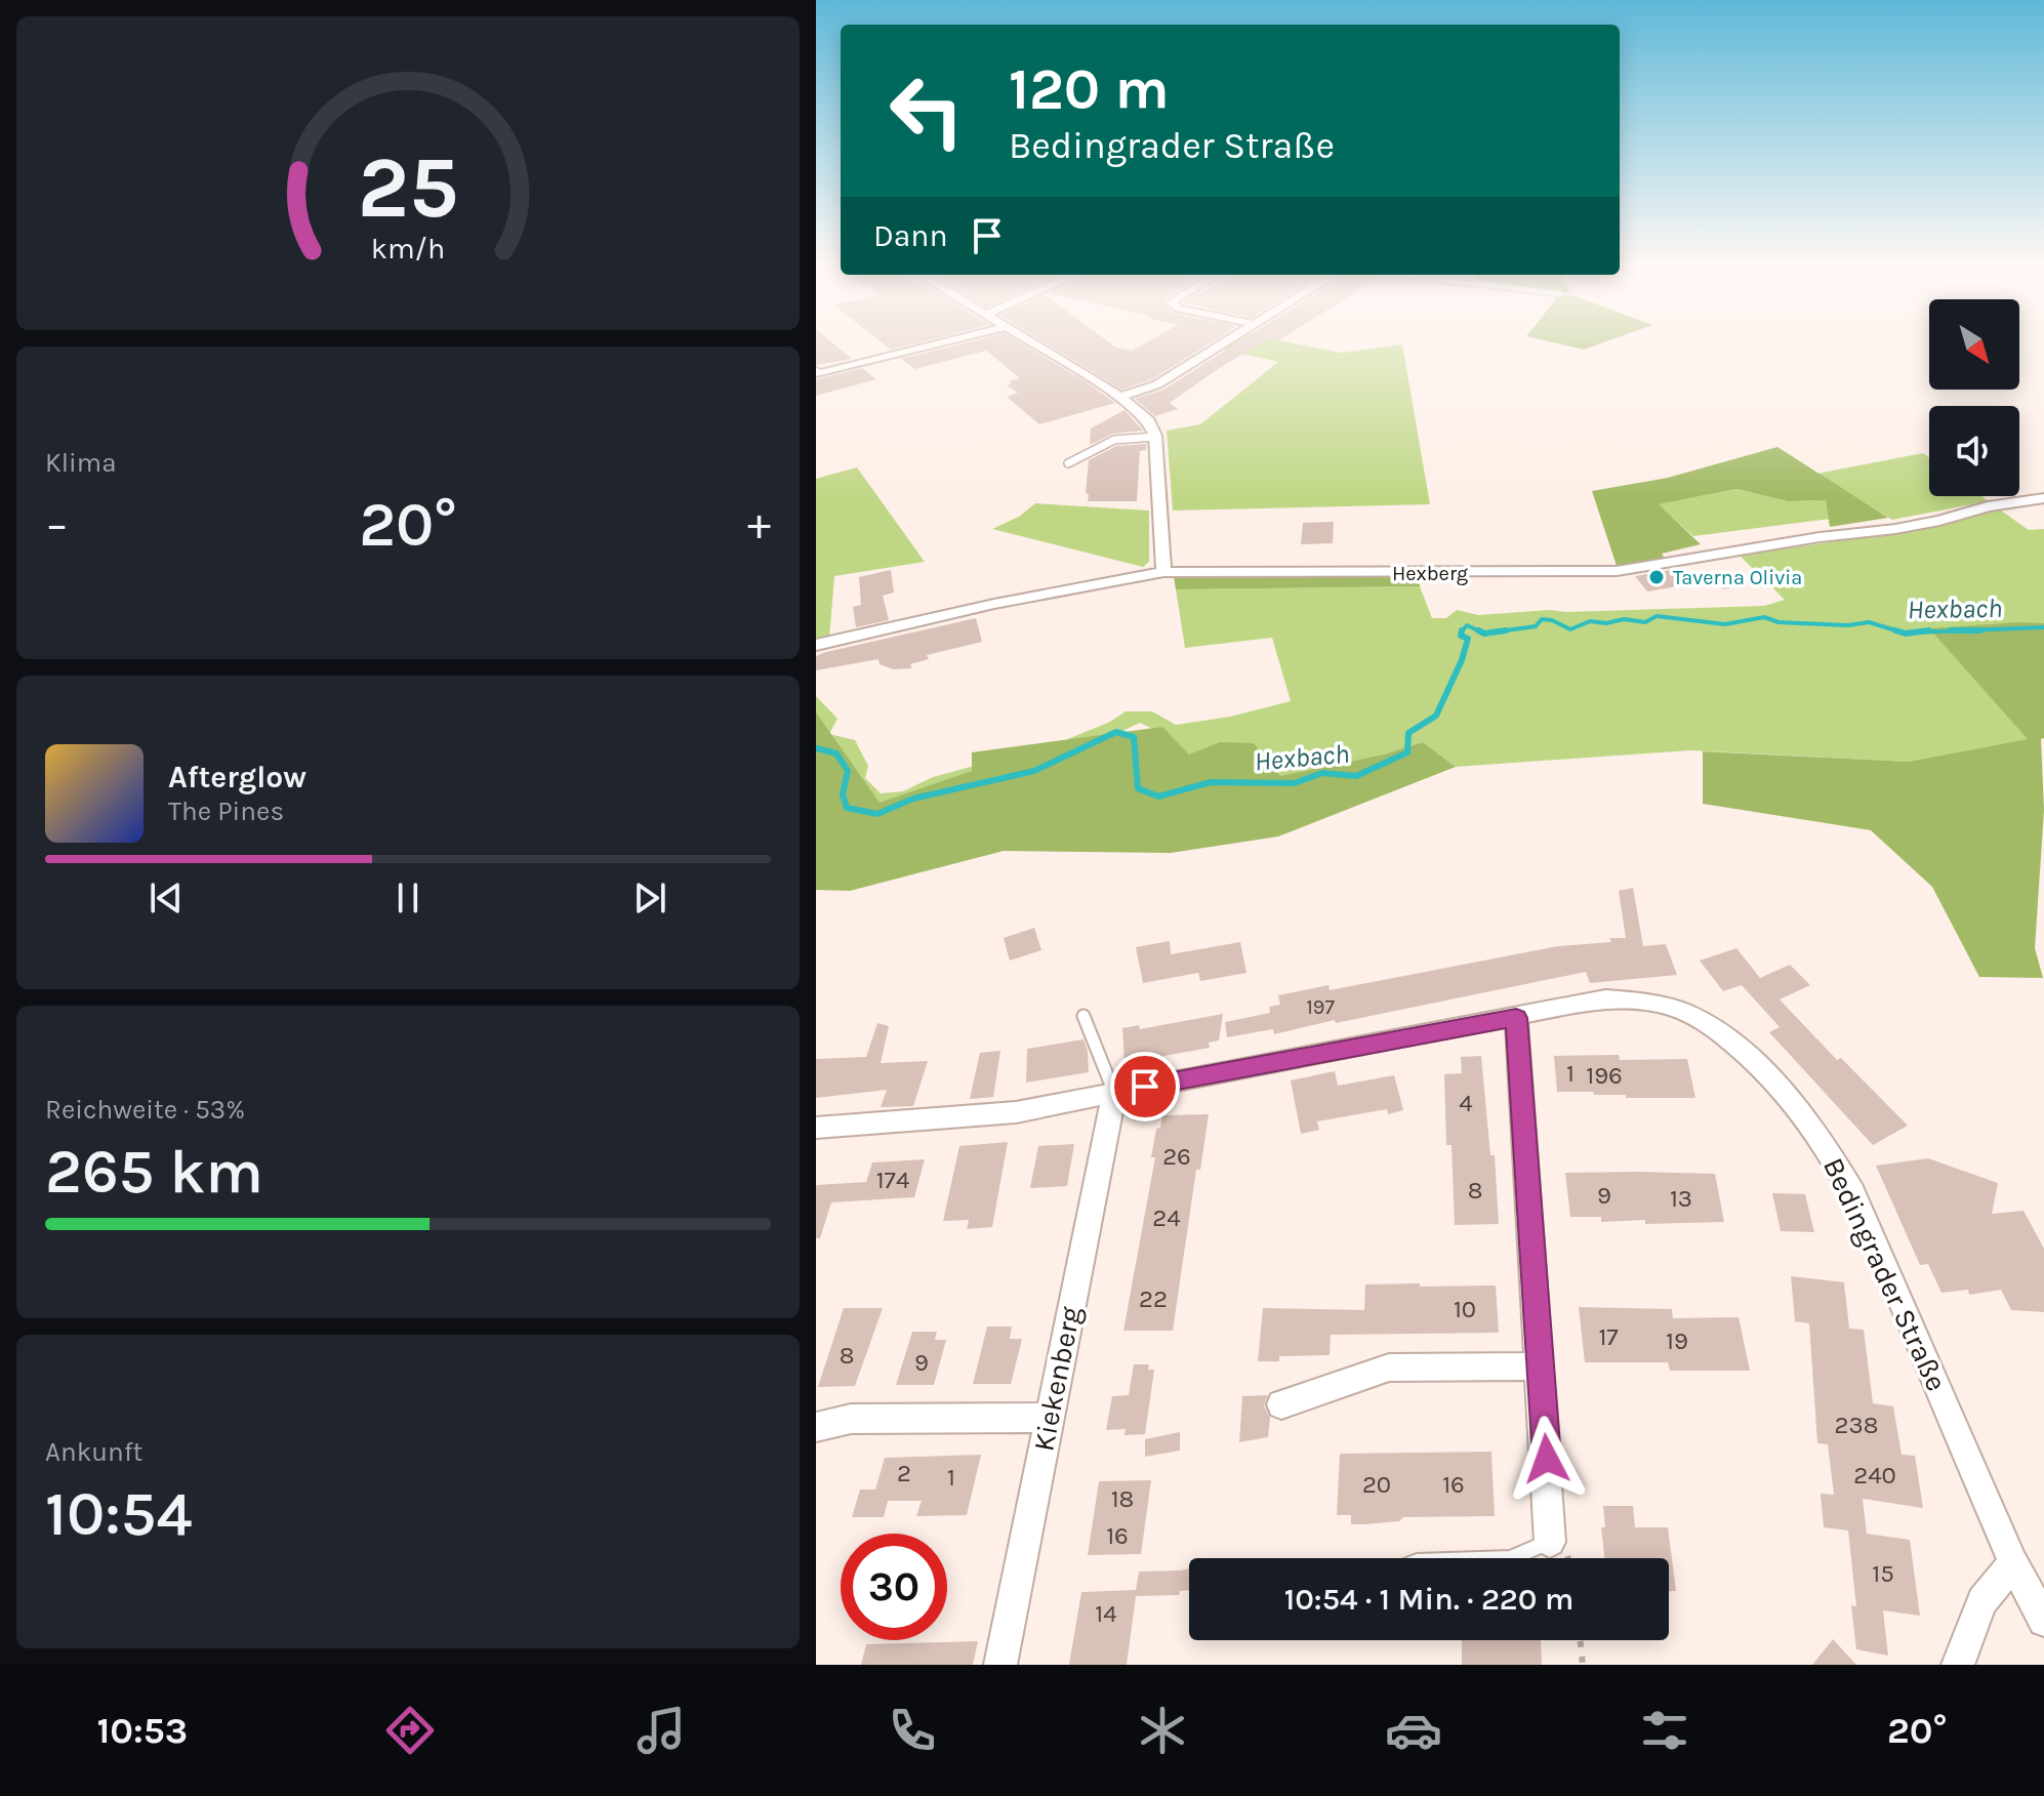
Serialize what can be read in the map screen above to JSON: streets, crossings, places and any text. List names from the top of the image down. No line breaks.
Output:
{"streets":{"street":["Hexberg","Bedingrader Straße","Kiekenberg"]},"crossings":[["Bedingrader Straße","Kiekenberg"]],"water":["Hexbach"],"places":["Taverna Olivia"],"house_numbers":["197","1","196","4","26","174","8","9","13","24","22","10","17","19","8","9","238","2","240","1","20","16","18","16","15","14"],"north":"bottom right","page":{"turn":["120 m","Bedingrader Straße"],"then":"Dann","tile":["Klima",["Reichweite · 53%","265 km"],["Ankunft","10:54"]],"heat":["−","20°","+"],"song":["Afterglow","The Pines"],"limit":"30","trip":"10:54 · 1 Min. · 220 m","tabs":["10:53","20°"],"gauge":["25","km/h"]}}
